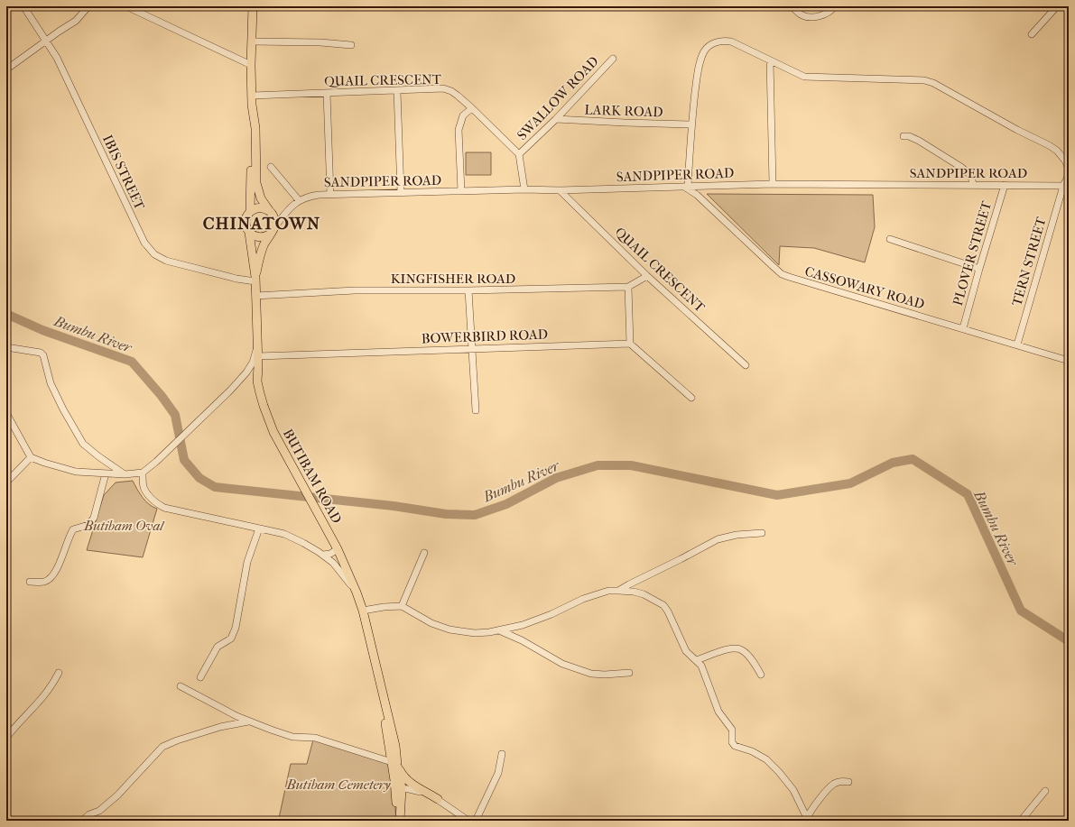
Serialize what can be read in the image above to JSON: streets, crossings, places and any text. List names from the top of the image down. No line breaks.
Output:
{"streets":{"main road":["BUTIBAM ROAD"],"street":["QUAIL CRESCENT","SWALLOW ROAD","LARK ROAD","IBIS STREET","SANDPIPER ROAD","PLOVER STREET","TERN STREET","KINGFISHER ROAD","CASSOWARY ROAD","BOWERBIRD ROAD"]},"crossings":[["QUAIL CRESCENT","SWALLOW ROAD"],["QUAIL CRESCENT","SANDPIPER ROAD"],["QUAIL CRESCENT","KINGFISHER ROAD"],["SWALLOW ROAD","LARK ROAD"],["IBIS STREET","BUTIBAM ROAD"],["SANDPIPER ROAD","PLOVER STREET"],["SANDPIPER ROAD","TERN STREET"],["SANDPIPER ROAD","CASSOWARY ROAD"],["SANDPIPER ROAD","BUTIBAM ROAD"],["PLOVER STREET","CASSOWARY ROAD"],["TERN STREET","CASSOWARY ROAD"],["KINGFISHER ROAD","BUTIBAM ROAD"],["BOWERBIRD ROAD","BUTIBAM ROAD"]],"districts":["CHINATOWN"],"water":["Bumbu River"],"parks":["Butibam Oval","Butibam Cemetery"]}
